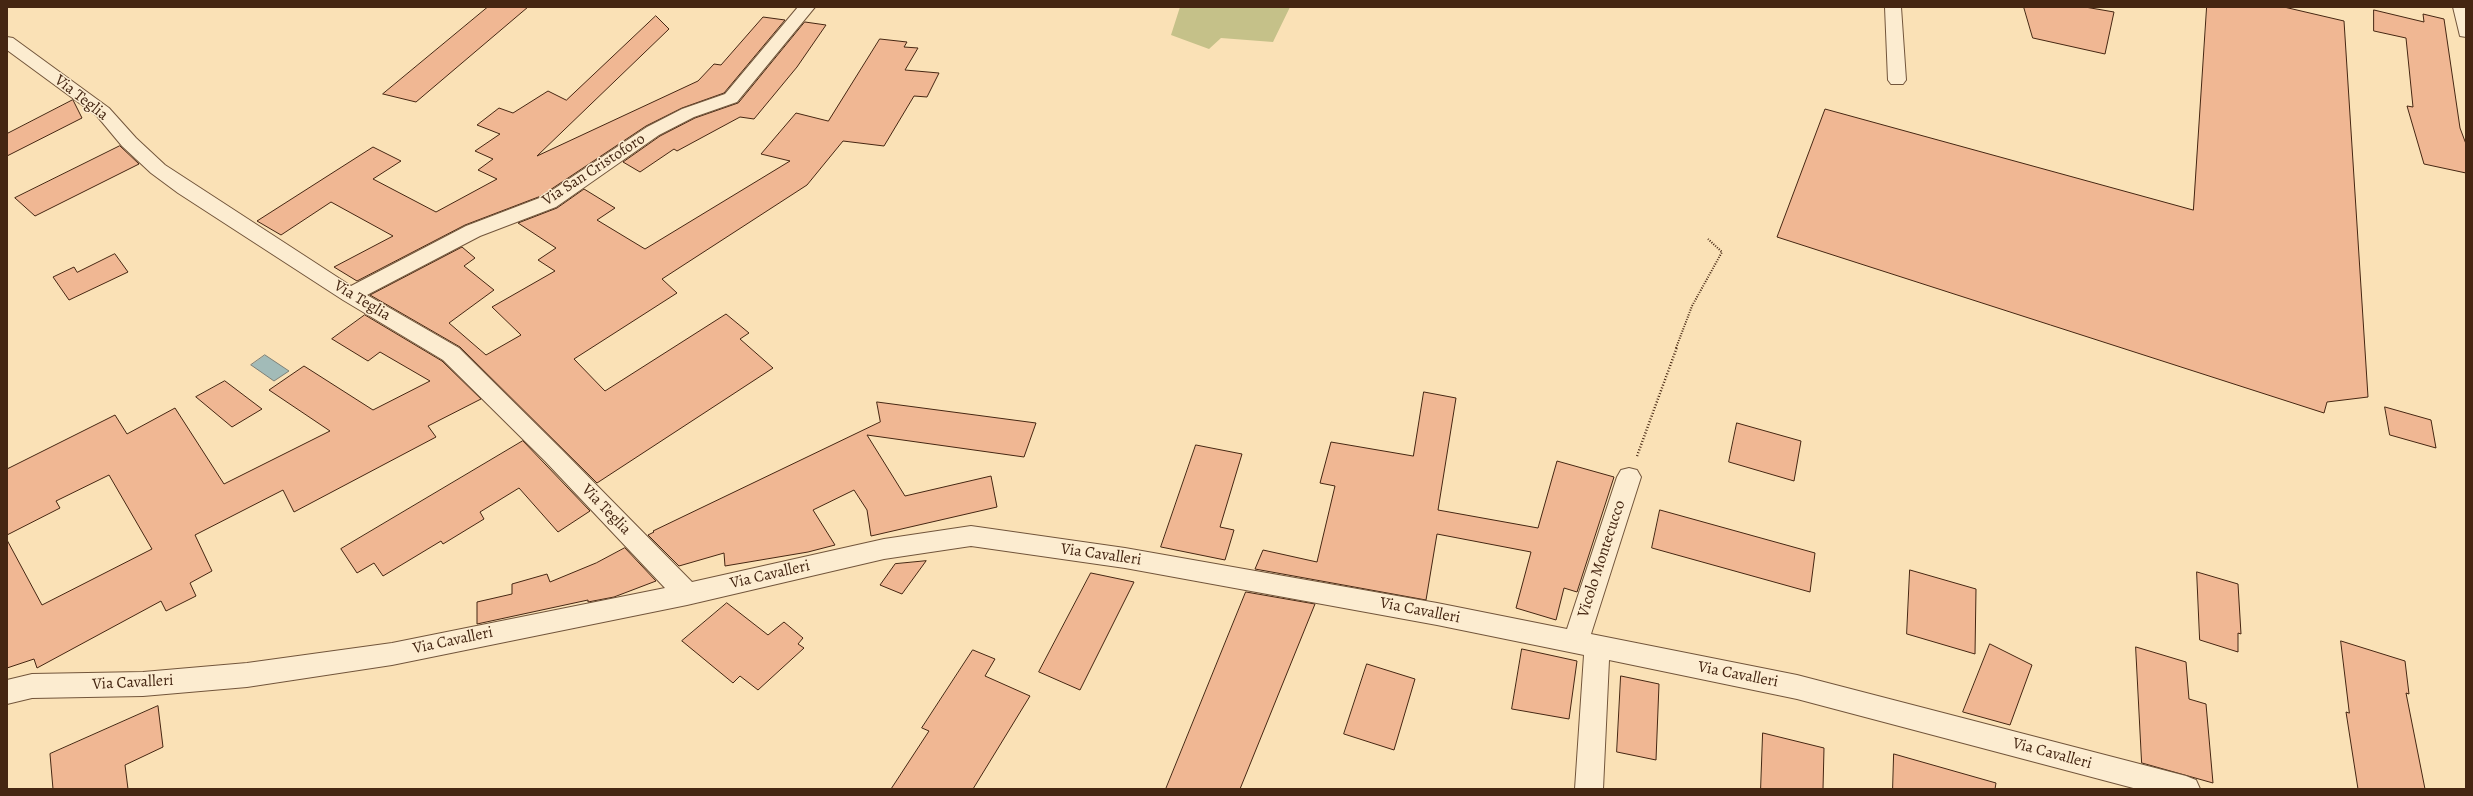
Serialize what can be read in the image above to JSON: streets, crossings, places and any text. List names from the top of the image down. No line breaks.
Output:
{"streets":{"street":["Via Teglia","Via San Cristoforo","Via Cavalleri","Vicolo Montecucco"]},"crossings":[["Via Teglia","Via San Cristoforo"],["Via Teglia","Via Cavalleri"],["Via Cavalleri","Vicolo Montecucco"]]}
